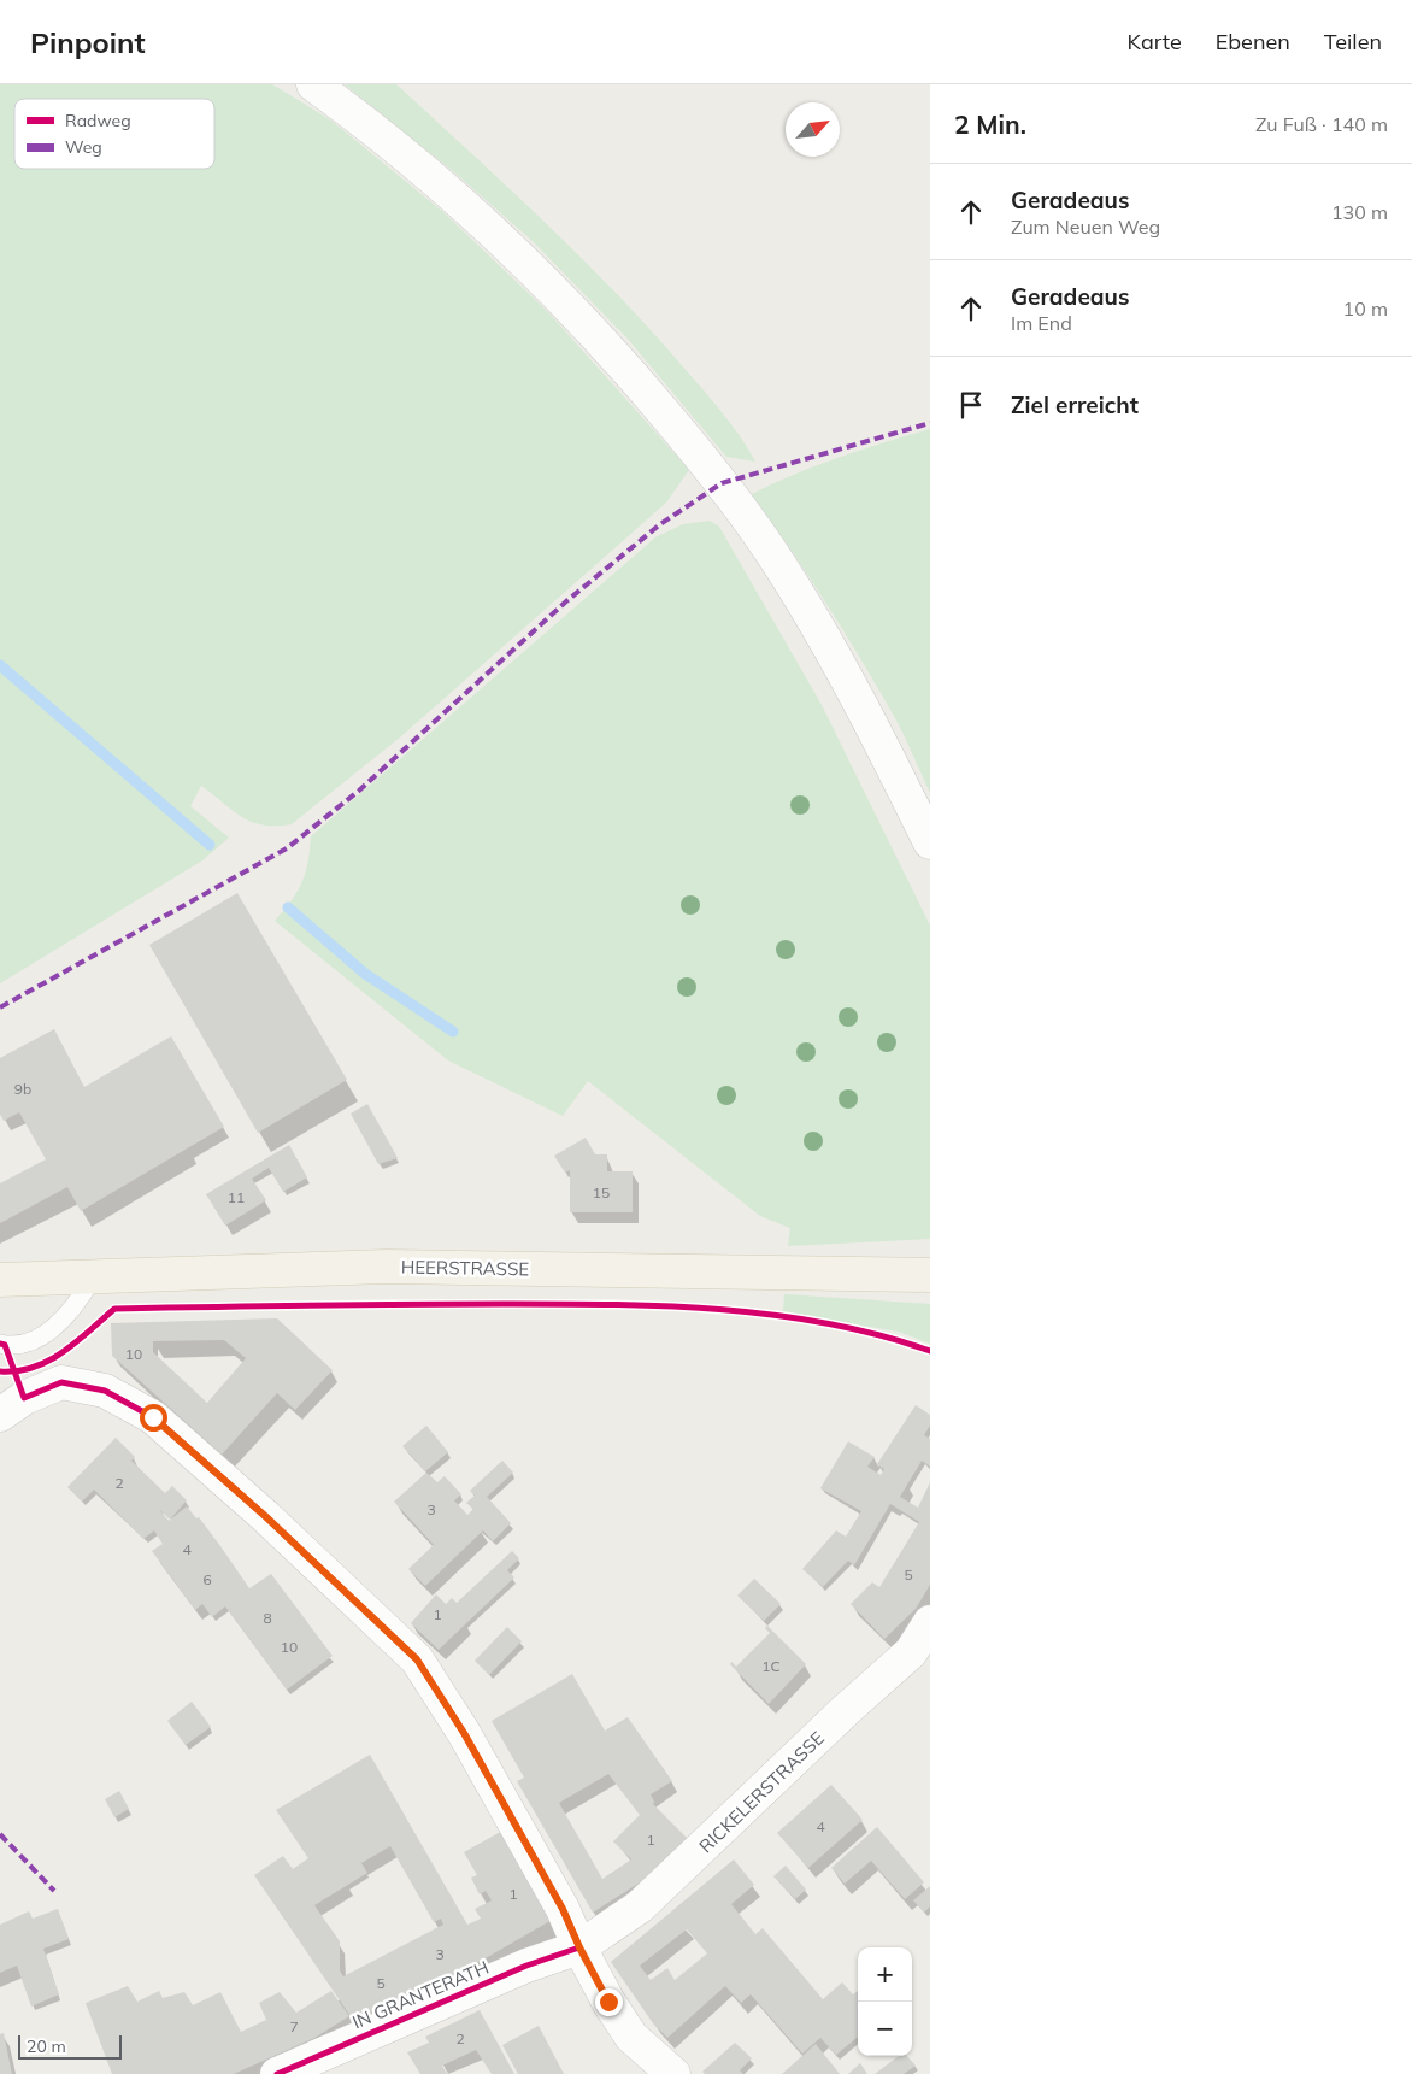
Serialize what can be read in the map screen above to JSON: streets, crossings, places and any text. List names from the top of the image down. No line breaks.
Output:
{"streets":{"main road":["HEERSTRASSE"],"street":["RICKELERSTRASSE","IN GRANTERATH"]},"crossings":[["RICKELERSTRASSE","IN GRANTERATH"]],"house_numbers":["9b","15","11","10","2","3","4","5","6","1","8","10","1C","4","1","1","3","5","7","2"],"legend":["Radweg","Weg"],"scale_bar":"20 m","north":"top right","page":{"header":"Pinpoint","nav":["Karte","Ebenen","Teilen"],"heading":["2 Min.","Zu Fuß · 140 m"],"list":[["Geradeaus","Zum Neuen Weg","130 m"],["Geradeaus","Im End","10 m"],"Ziel erreicht"],"map_buttons":["+","−"],"scale":"20 m"}}
